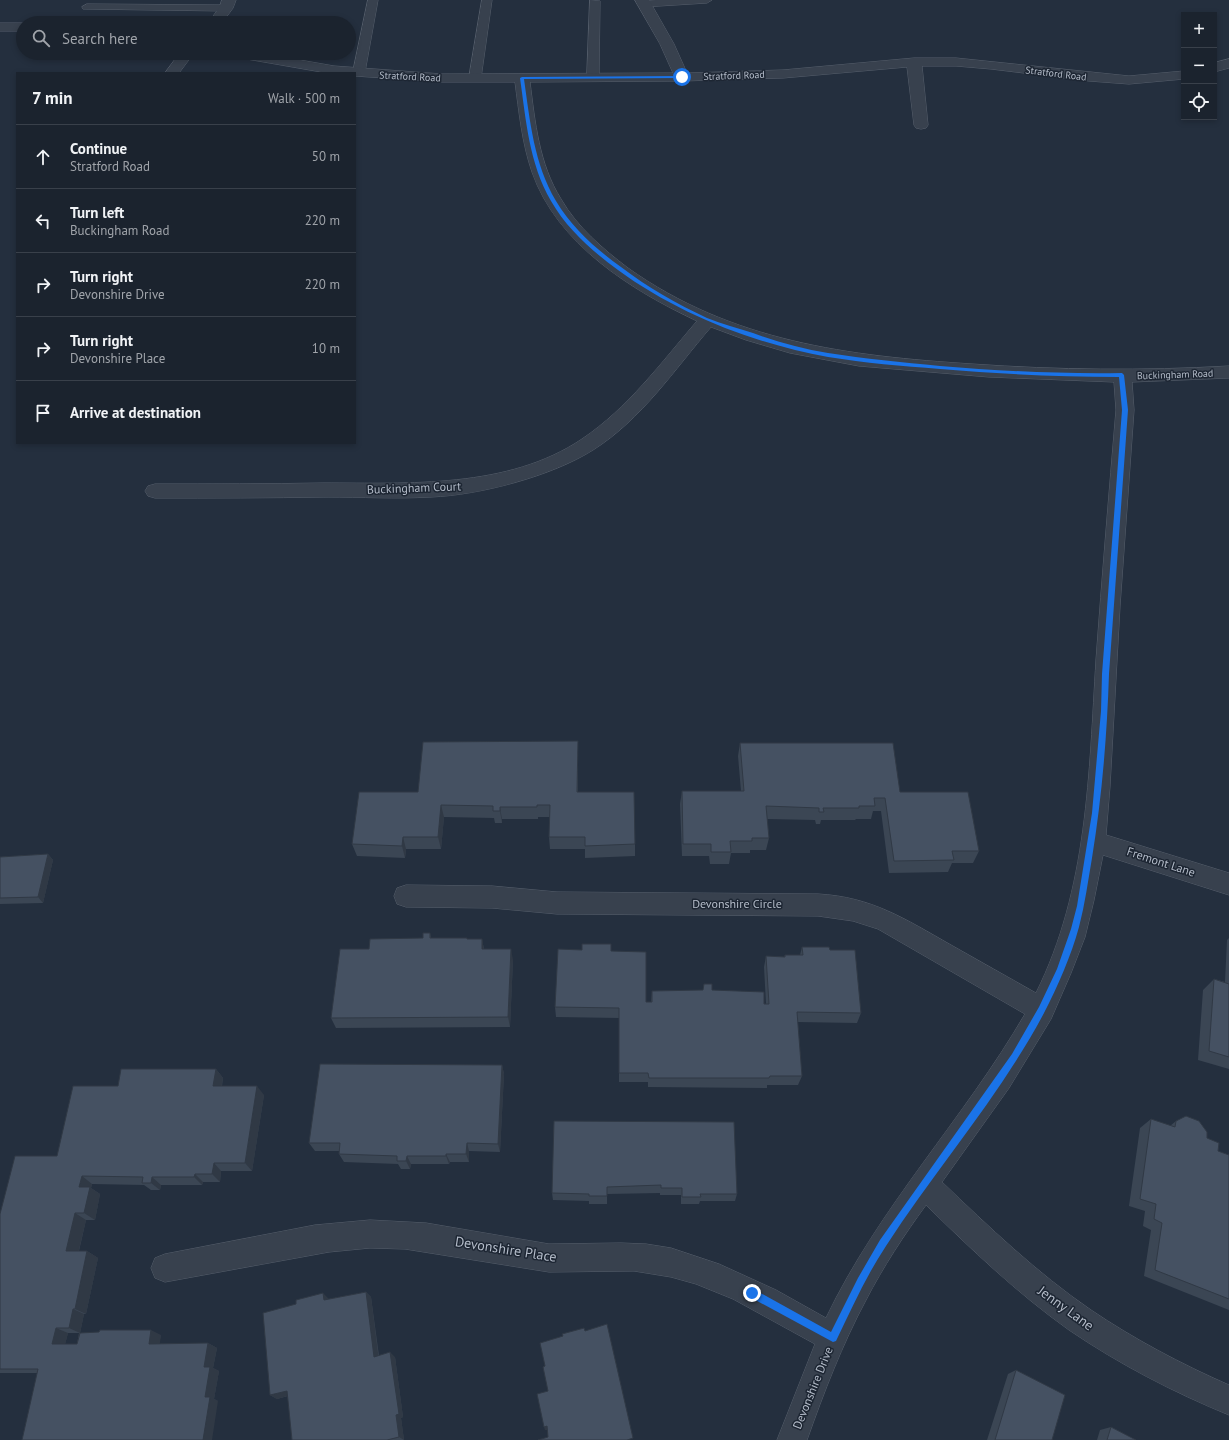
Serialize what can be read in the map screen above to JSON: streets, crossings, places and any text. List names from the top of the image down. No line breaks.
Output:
{"streets":{"street":["Stratford Road","Buckingham Road","Buckingham Court","Fremont Lane","Devonshire Circle","Devonshire Place","Jenny Lane","Devonshire Drive"]},"crossings":[["Stratford Road","Buckingham Road"],["Buckingham Road","Buckingham Court"],["Buckingham Road","Devonshire Drive"],["Fremont Lane","Devonshire Drive"],["Devonshire Circle","Devonshire Drive"],["Devonshire Place","Devonshire Drive"],["Jenny Lane","Devonshire Drive"]],"page":{"map_buttons":["+","−"],"search":"Search here","heading":["7 min","Walk · 500 m"],"list":[["Continue","Stratford Road","50 m"],["Turn left","Buckingham Road","220 m"],["Turn right","Devonshire Drive","220 m"],["Turn right","Devonshire Place","10 m"],"Arrive at destination"]}}
